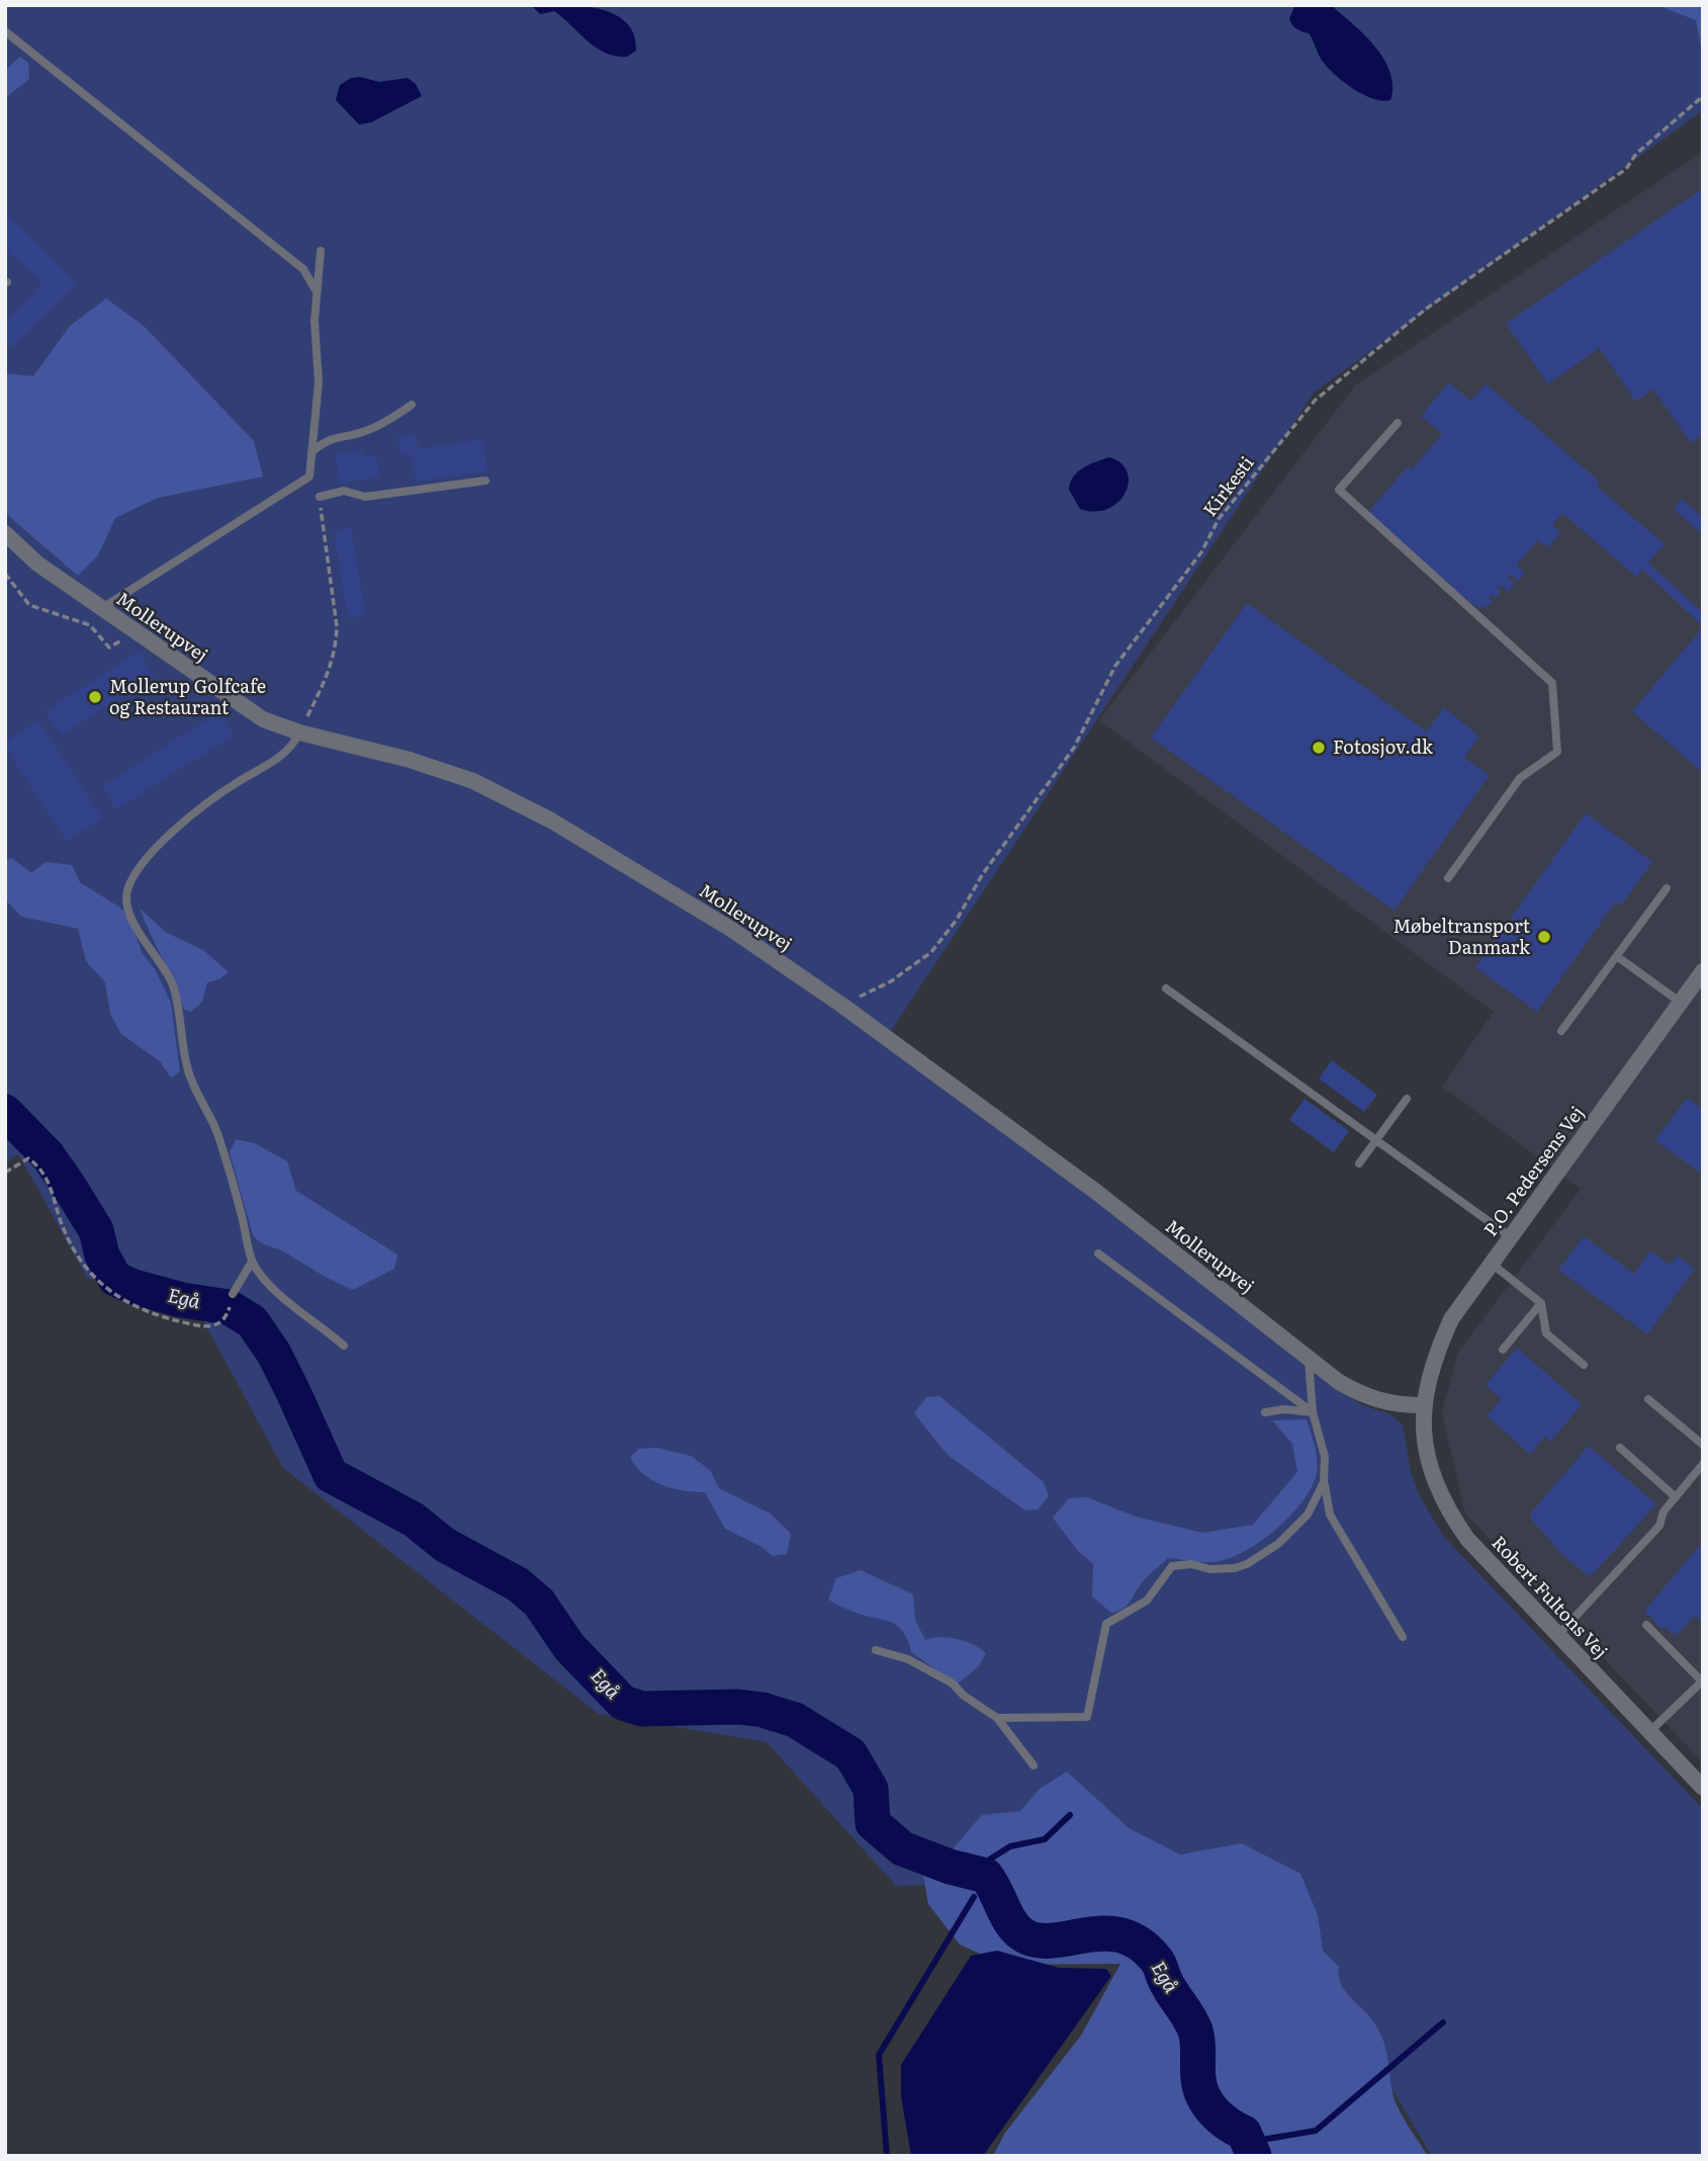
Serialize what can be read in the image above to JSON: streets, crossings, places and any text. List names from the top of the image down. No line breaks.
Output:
{"streets":{"street":["Mollerupvej","P.O. Pedersens Vej","Robert Fultons Vej"],"path":["Kirkesti"]},"crossings":[["Kirkesti","Mollerupvej"],["Mollerupvej","P.O. Pedersens Vej"],["Mollerupvej","Robert Fultons Vej"],["P.O. Pedersens Vej","Robert Fultons Vej"]],"water":["Egå"],"places":["Mollerup Golfcafe og Restaurant","Fotosjov.dk","Møbeltransport Danmark"]}
